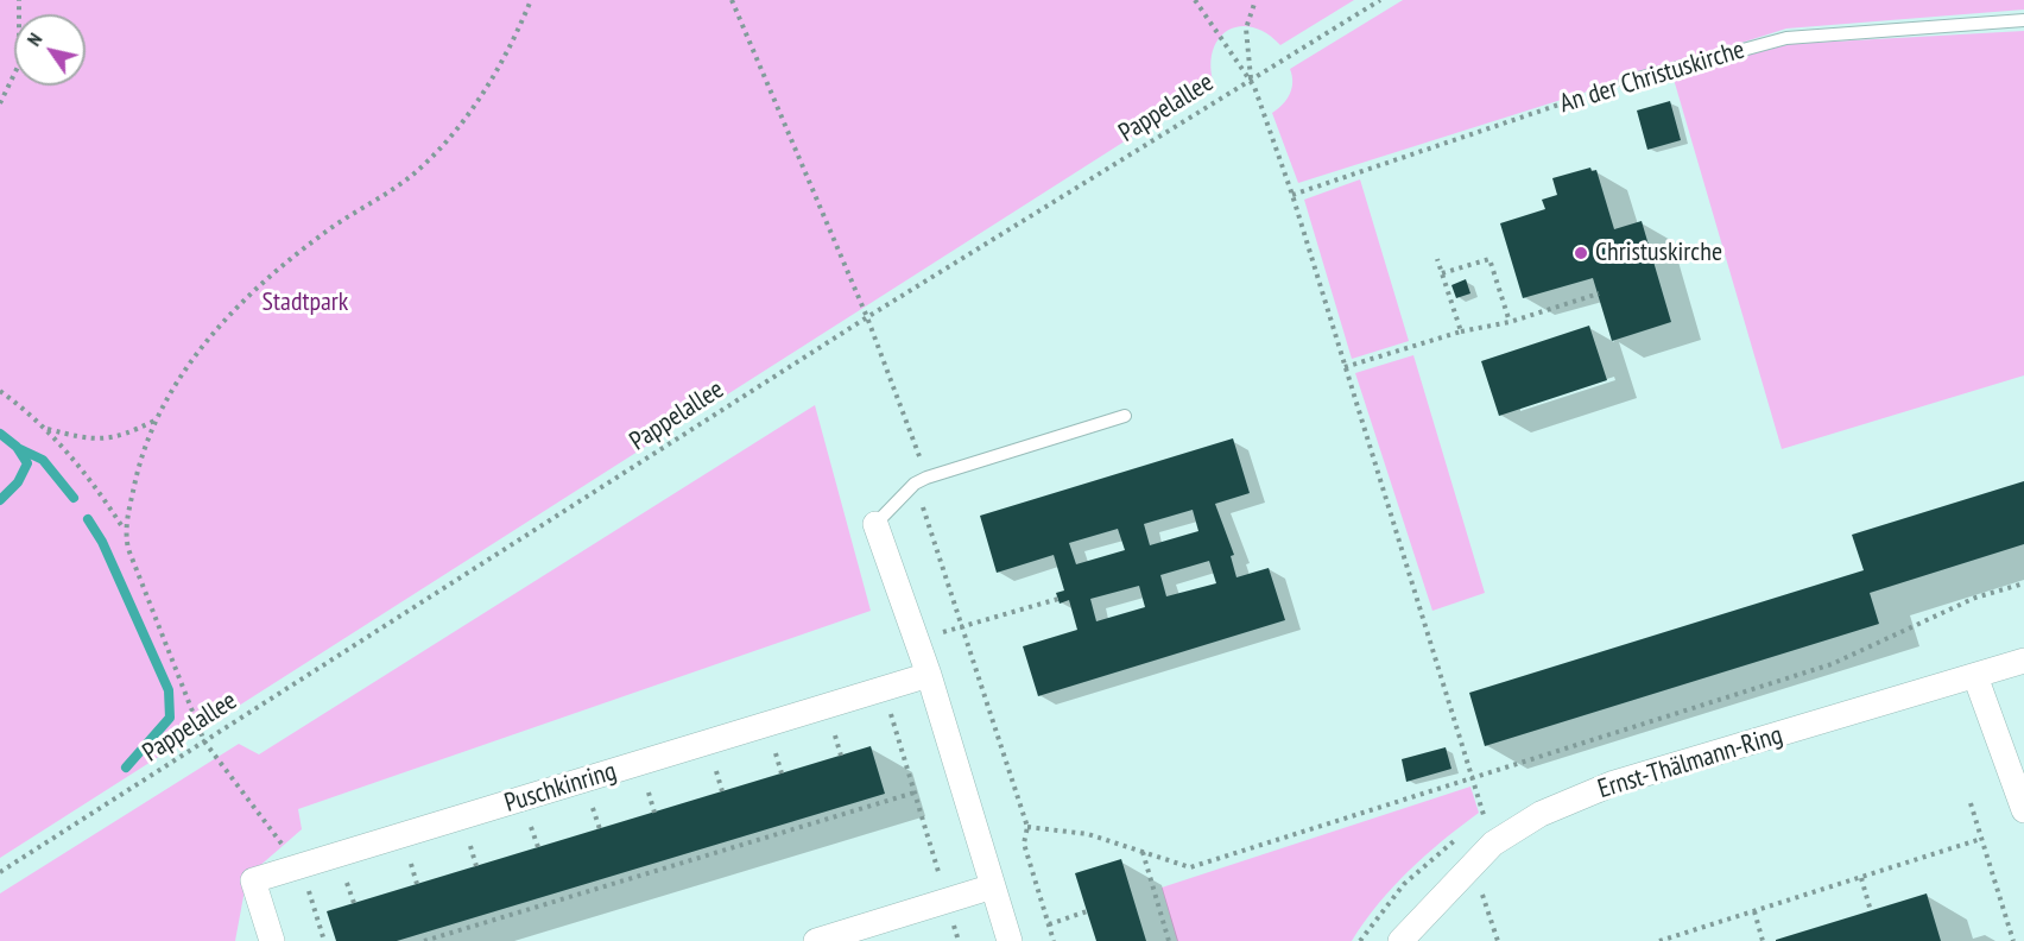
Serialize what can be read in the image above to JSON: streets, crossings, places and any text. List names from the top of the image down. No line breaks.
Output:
{"streets":{"street":["Ernst-Thälmann-Ring","Puschkinring"],"lane":["An der Christuskirche"],"path":["Pappelallee"]},"parks":["Stadtpark"],"places":["Christuskirche"],"north":"top left"}
